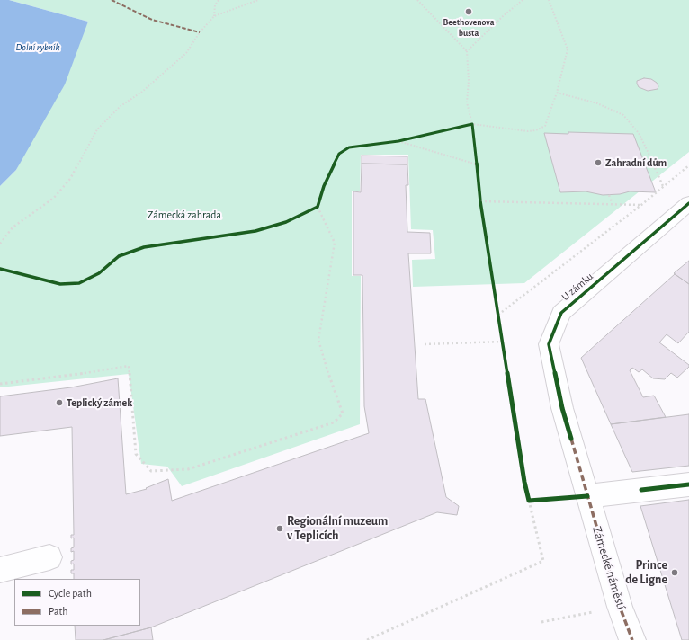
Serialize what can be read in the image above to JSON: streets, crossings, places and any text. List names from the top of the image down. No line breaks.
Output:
{"streets":{"street":["U zámku","Zámecké náměstí"]},"crossings":[["U zámku","Zámecké náměstí"]],"water":["Dolní rybník"],"parks":["Zámecká zahrada"],"places":["Beethovenova busta","Zahradní dům","Teplický zámek","Regionální muzeum v Teplicích","Prince de Ligne"],"legend":["Cycle path","Path"]}
